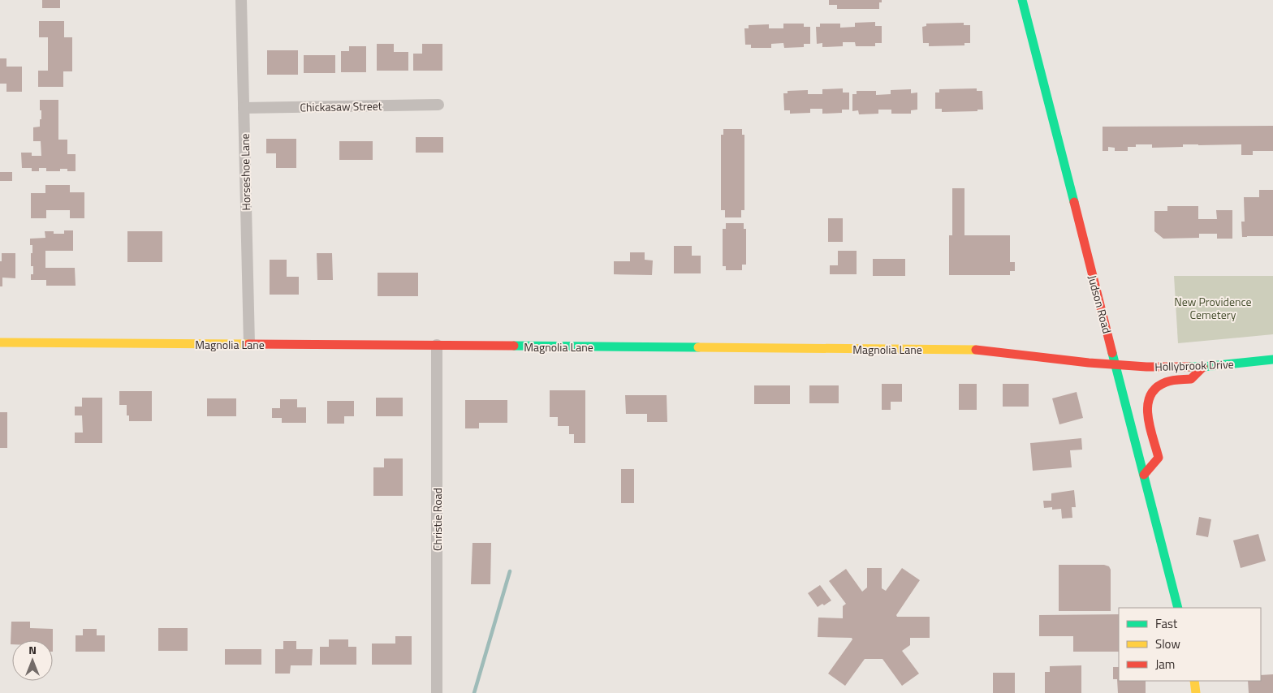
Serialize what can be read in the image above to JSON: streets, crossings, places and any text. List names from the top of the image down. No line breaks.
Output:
{"streets":{"main road":["Judson Road","Magnolia Lane","Hollybrook Drive"],"street":["Chickasaw Street","Horseshoe Lane","Christie Road"]},"crossings":[["Chickasaw Street","Horseshoe Lane"],["Horseshoe Lane","Magnolia Lane"],["Judson Road","Magnolia Lane"],["Judson Road","Hollybrook Drive"],["Magnolia Lane","Hollybrook Drive"],["Magnolia Lane","Christie Road"]],"parks":["New Providence Cemetery"],"legend":["Fast","Slow","Jam"],"north":"top"}
